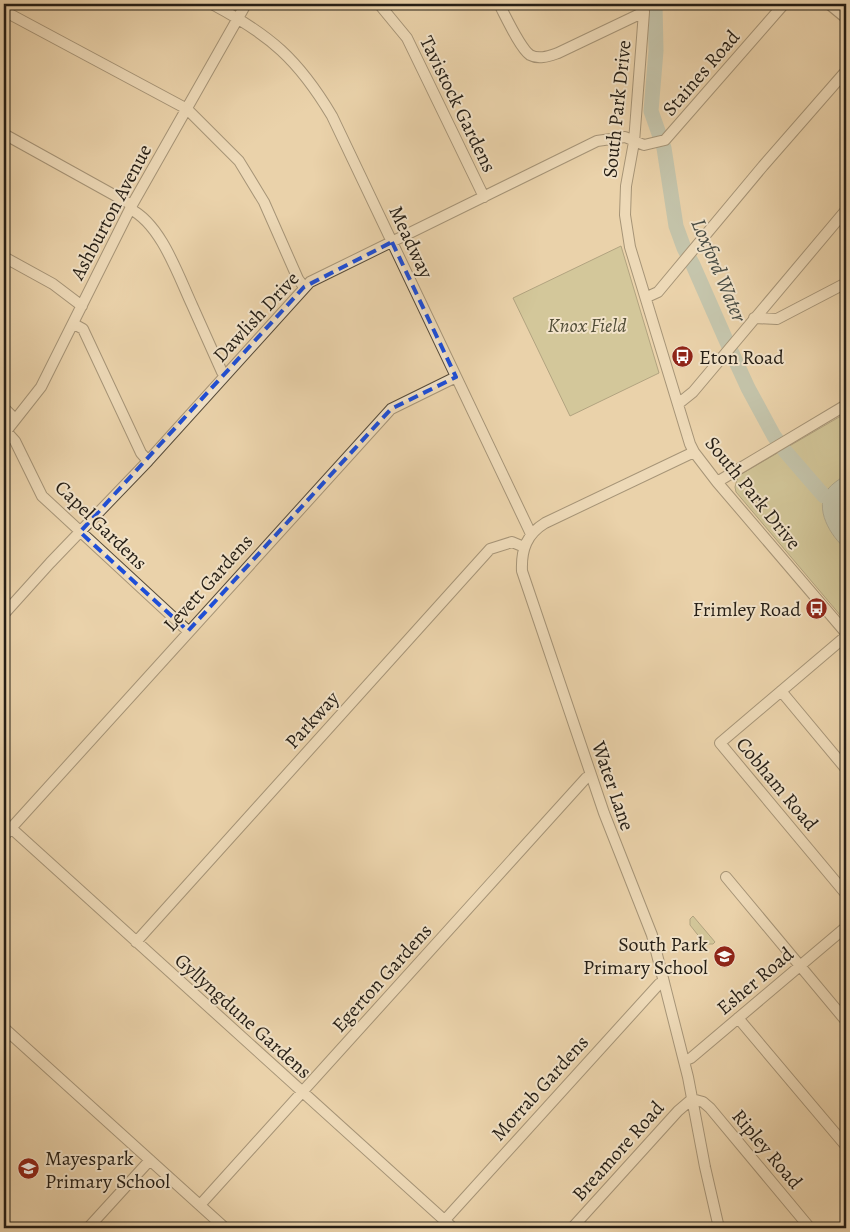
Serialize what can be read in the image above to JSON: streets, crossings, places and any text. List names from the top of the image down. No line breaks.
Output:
{"streets":{"street":["Staines Road","Tavistock Gardens","South Park Drive","Ashburton Avenue","Meadway","Dawlish Drive","Capel Gardens","Levett Gardens","Parkway","Cobham Road","Water Lane","Egerton Gardens","Esher Road","Gyllyngdune Gardens","Morrab Gardens","Ripley Road","Breamore Road"]},"crossings":[["Staines Road","South Park Drive"],["Staines Road","Dawlish Drive"],["Tavistock Gardens","Dawlish Drive"],["South Park Drive","Dawlish Drive"],["South Park Drive","Water Lane"],["Ashburton Avenue","Meadway"],["Ashburton Avenue","Capel Gardens"],["Meadway","Dawlish Drive"],["Meadway","Levett Gardens"],["Meadway","Water Lane"],["Dawlish Drive","Capel Gardens"],["Capel Gardens","Levett Gardens"],["Levett Gardens","Gyllyngdune Gardens"],["Parkway","Water Lane"],["Parkway","Gyllyngdune Gardens"],["Water Lane","Egerton Gardens"],["Water Lane","Esher Road"],["Water Lane","Morrab Gardens"],["Water Lane","Ripley Road"],["Water Lane","Breamore Road"],["Egerton Gardens","Gyllyngdune Gardens"],["Gyllyngdune Gardens","Morrab Gardens"],["Ripley Road","Breamore Road"]],"water":["Loxford Water"],"parks":["Knox Field"],"places":{"bus stop":["Eton Road","Frimley Road"],"school or university":["South Park Primary School","Mayespark Primary School"]}}
